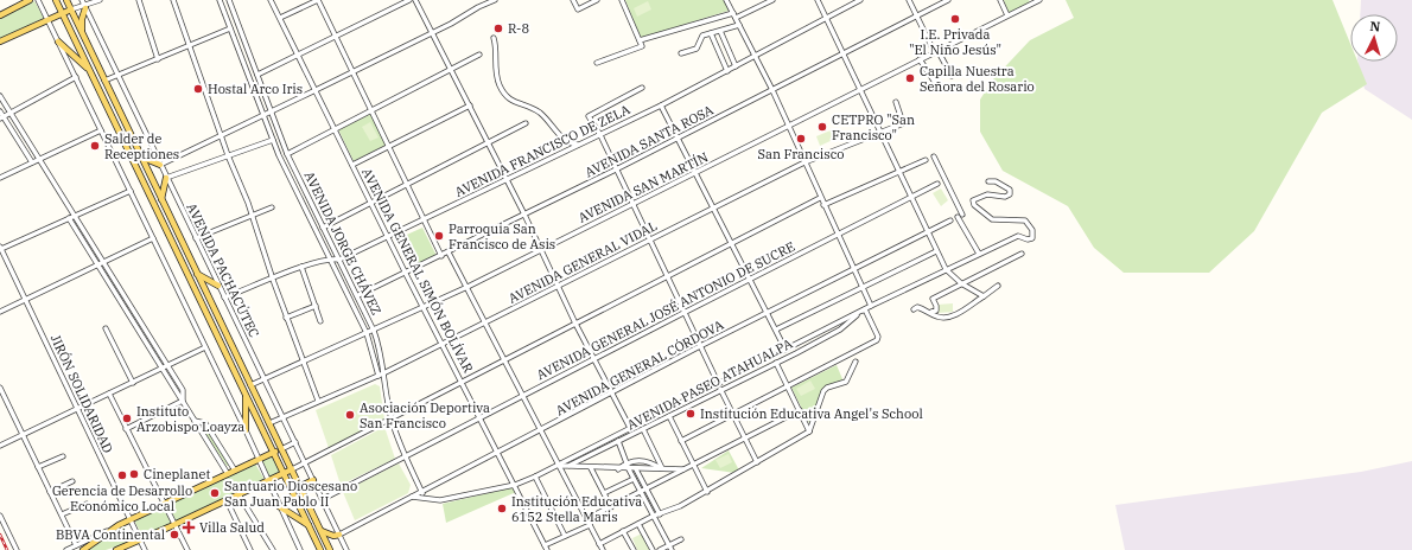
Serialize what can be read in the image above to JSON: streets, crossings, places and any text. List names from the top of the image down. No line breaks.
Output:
{"streets":{"main road":["AVENIDA PACHACÚTEC"],"street":["AVENIDA SANTA ROSA","AVENIDA FRANCISCO DE ZELA","AVENIDA SAN MARTÍN","AVENIDA JORGE CHÁVEZ","AVENIDA GENERAL VIDAL","AVENIDA GENERAL SIMÓN BOLÍVAR","AVENIDA GENERAL JOSÉ ANTONIO DE SUCRE","AVENIDA GENERAL CÓRDOVA","AVENIDA PASEO ATAHUALPA","JIRÓN SOLIDARIDAD"]},"crossings":[["AVENIDA SANTA ROSA","AVENIDA JORGE CHÁVEZ"],["AVENIDA SANTA ROSA","AVENIDA GENERAL SIMÓN BOLÍVAR"],["AVENIDA FRANCISCO DE ZELA","AVENIDA JORGE CHÁVEZ"],["AVENIDA FRANCISCO DE ZELA","AVENIDA GENERAL SIMÓN BOLÍVAR"],["AVENIDA SAN MARTÍN","AVENIDA JORGE CHÁVEZ"],["AVENIDA SAN MARTÍN","AVENIDA PACHACÚTEC"],["AVENIDA SAN MARTÍN","AVENIDA GENERAL SIMÓN BOLÍVAR"],["AVENIDA JORGE CHÁVEZ","AVENIDA GENERAL VIDAL"],["AVENIDA JORGE CHÁVEZ","AVENIDA GENERAL JOSÉ ANTONIO DE SUCRE"],["AVENIDA JORGE CHÁVEZ","AVENIDA GENERAL CÓRDOVA"],["AVENIDA JORGE CHÁVEZ","AVENIDA PASEO ATAHUALPA"],["AVENIDA GENERAL VIDAL","AVENIDA PACHACÚTEC"],["AVENIDA GENERAL VIDAL","AVENIDA GENERAL SIMÓN BOLÍVAR"],["AVENIDA PACHACÚTEC","AVENIDA GENERAL JOSÉ ANTONIO DE SUCRE"],["AVENIDA PACHACÚTEC","AVENIDA GENERAL CÓRDOVA"],["AVENIDA GENERAL SIMÓN BOLÍVAR","AVENIDA GENERAL JOSÉ ANTONIO DE SUCRE"],["AVENIDA GENERAL SIMÓN BOLÍVAR","AVENIDA GENERAL CÓRDOVA"],["AVENIDA GENERAL SIMÓN BOLÍVAR","AVENIDA PASEO ATAHUALPA"],["AVENIDA GENERAL CÓRDOVA","AVENIDA PASEO ATAHUALPA"]],"places":{"other":["I.E. Privada \"El Niño Jesús\"","R-8","Capilla Nuestra Señora del Rosario","Hostal Arco Iris","CETPRO \"San Francisco\"","San Francisco","Salder de Receptiones","Parroquia San Francisco de Asis","Institución Educativa Angel's School","Asociación Deportiva San Francisco","Instituto Arzobispo Loayza","Cineplanet","Gerencia de Desarrollo Económico Local","Santuario Dioscesano San Juan Pablo II","Institución Educativa 6152 Stella Maris","BBVA Continental"],"health":["Villa Salud"]},"north":"top"}
